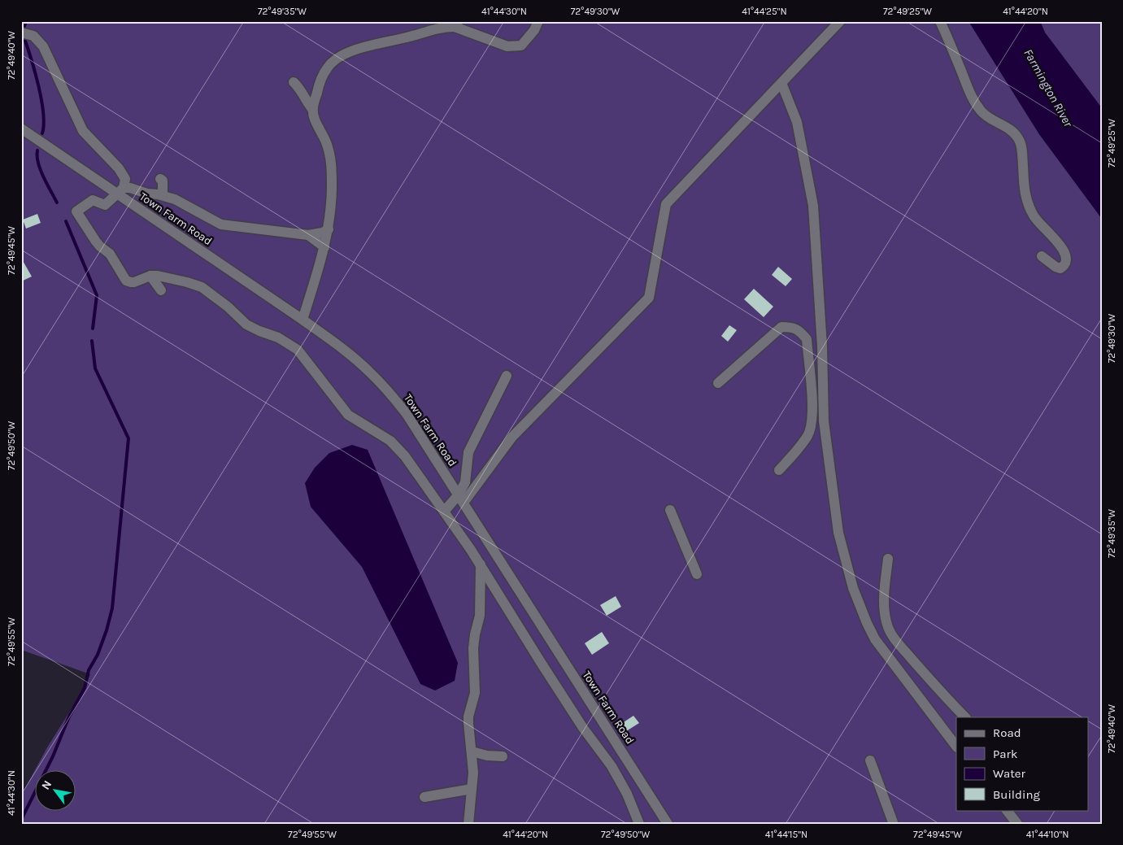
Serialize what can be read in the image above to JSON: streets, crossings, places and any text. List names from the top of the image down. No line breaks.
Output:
{"streets":{"street":["Town Farm Road"]},"water":["Farmington River"],"legend":["Road","Park","Water","Building"],"north":"top left","coordinates":["72°49'35\"W","41°44'30\"N","72°49'30\"W","41°44'25\"N","72°49'25\"W","41°44'20\"N","72°49'40\"W","72°49'45\"W","72°49'50\"W","72°49'55\"W","41°44'15\"N","41°44'10\"N"]}
